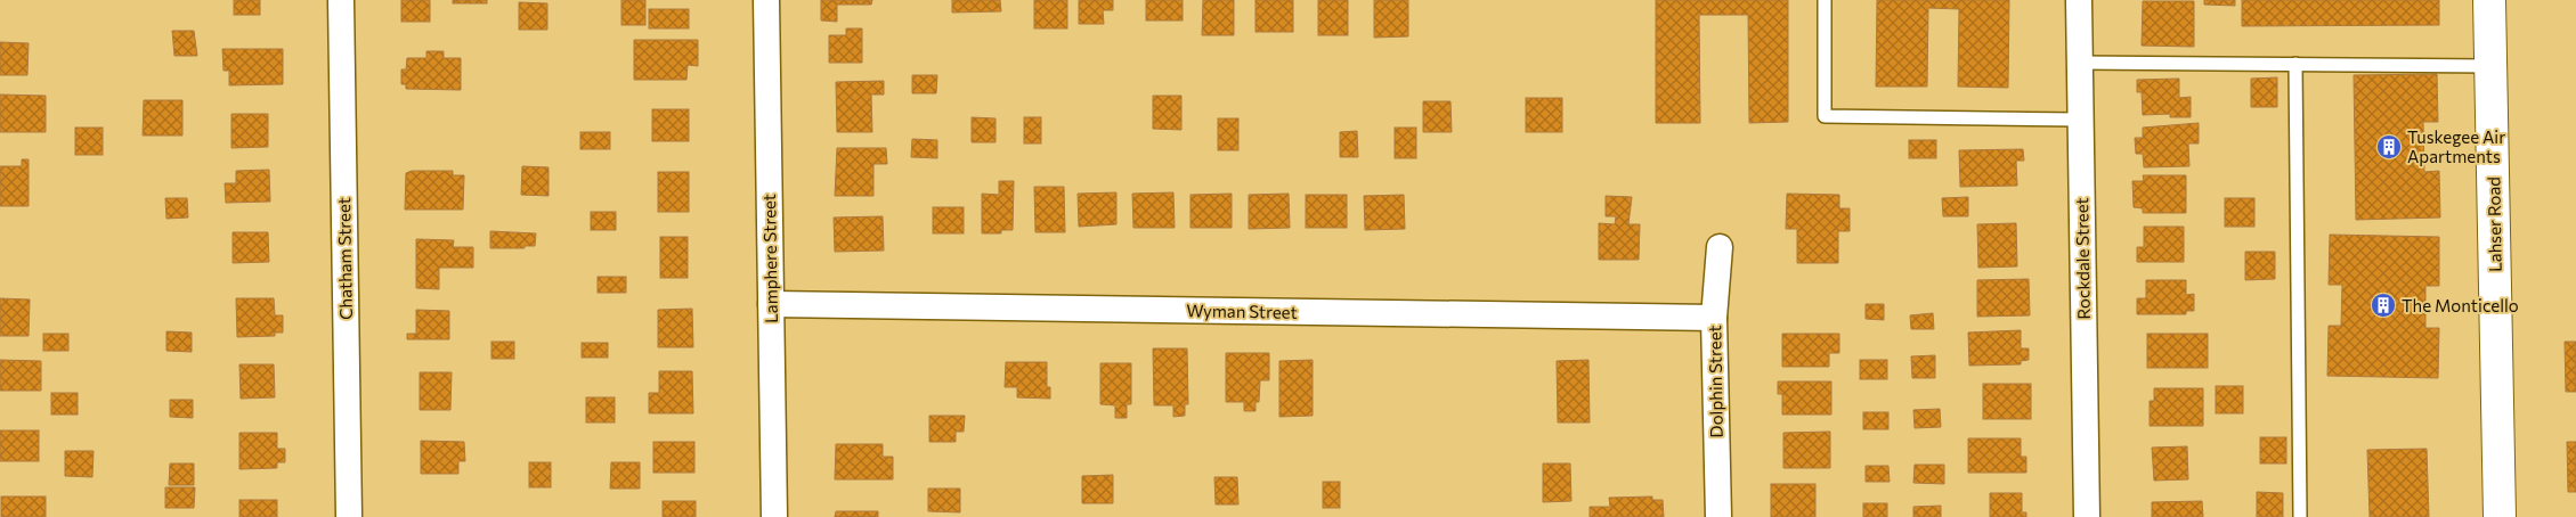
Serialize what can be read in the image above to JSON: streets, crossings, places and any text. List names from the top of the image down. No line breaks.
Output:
{"streets":{"main road":["Lahser Road"],"street":["Chatham Street","Lamphere Street","Rockdale Street","Wyman Street","Dolphin Street"]},"crossings":[["Lamphere Street","Wyman Street"],["Wyman Street","Dolphin Street"]],"places":{"building":["Tuskegee Air Apartments","The Monticello"]}}
